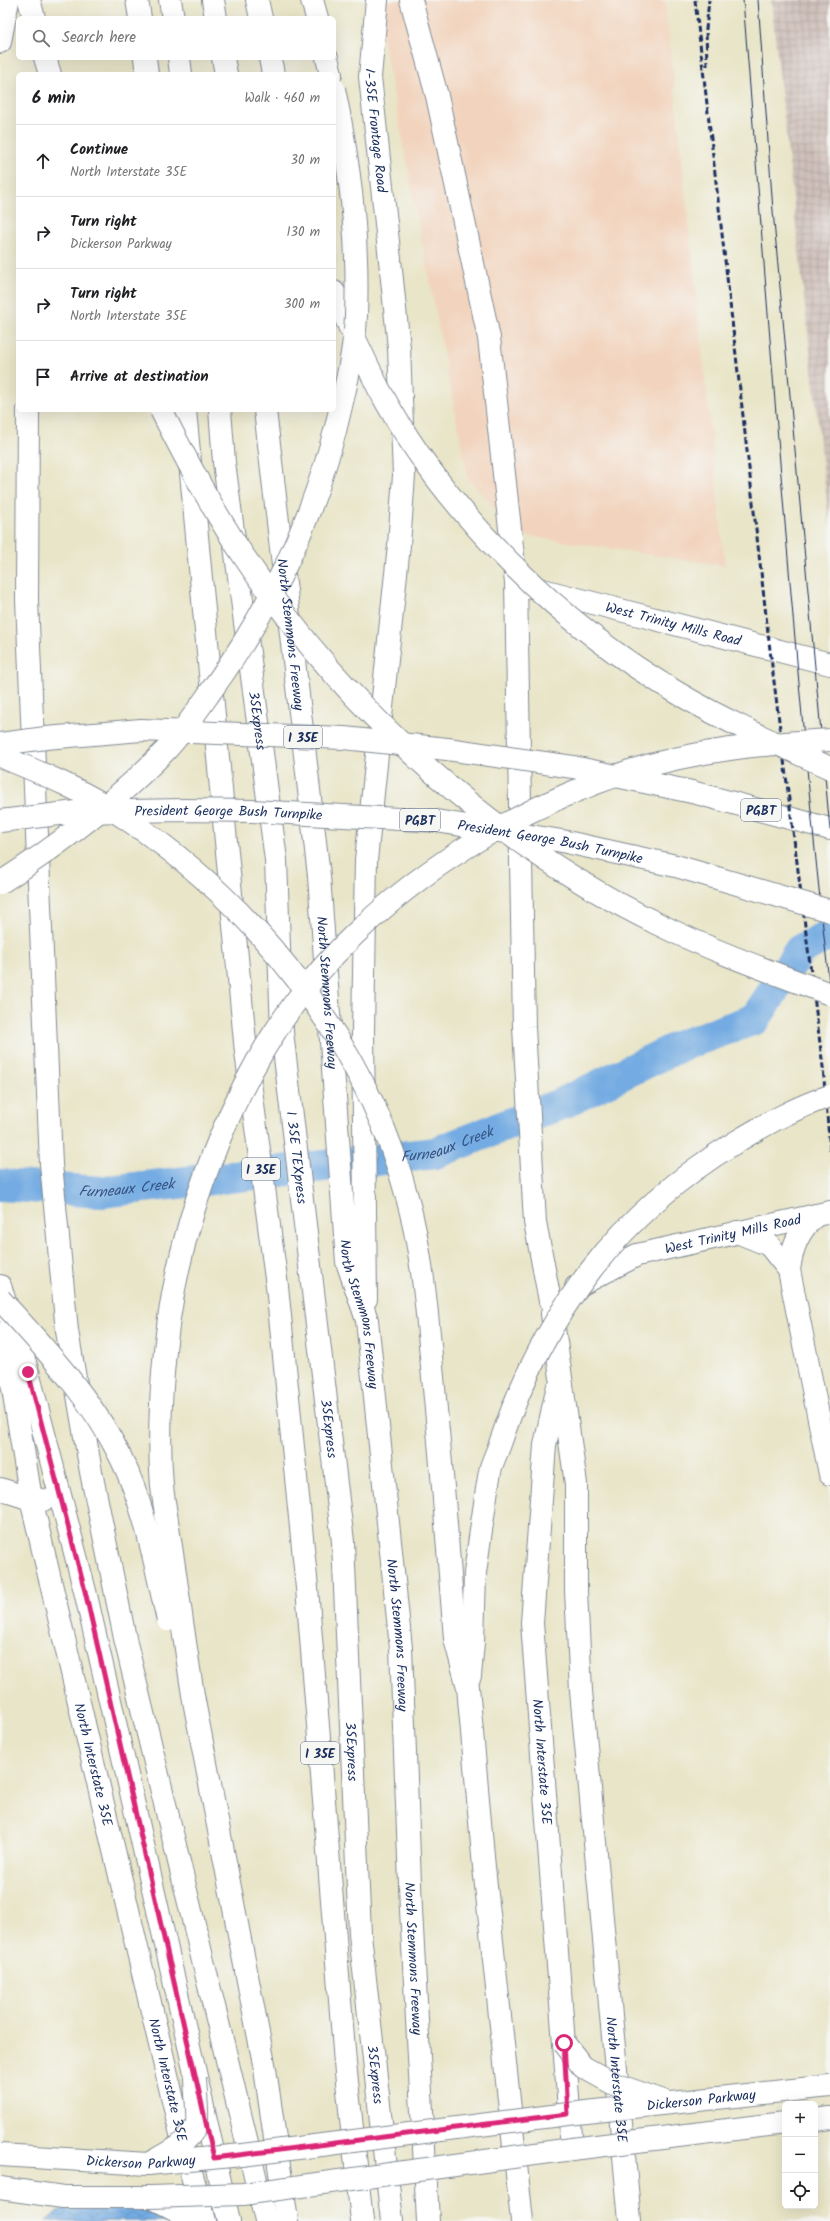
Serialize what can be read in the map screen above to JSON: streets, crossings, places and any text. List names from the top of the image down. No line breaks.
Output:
{"streets":{"main road":["I-35E Frontage Road","West Trinity Mills Road","North Stemmons Freeway","35Express","I 35E","PGBT","President George Bush Turnpike","I 35E TEXpress","North Interstate 35E","Dickerson Parkway"]},"crossings":[["I-35E Frontage Road","North Stemmons Freeway"],["West Trinity Mills Road","North Interstate 35E"],["35Express","I 35E TEXpress"],["North Interstate 35E","Dickerson Parkway"]],"water":["Furneaux Creek"],"page":{"search":"Search here","heading":["6 min","Walk · 460 m"],"list":[["Continue","North Interstate 35E","30 m"],["Turn right","Dickerson Parkway","130 m"],["Turn right","North Interstate 35E","300 m"],"Arrive at destination"],"map_buttons":["+","−"]}}
